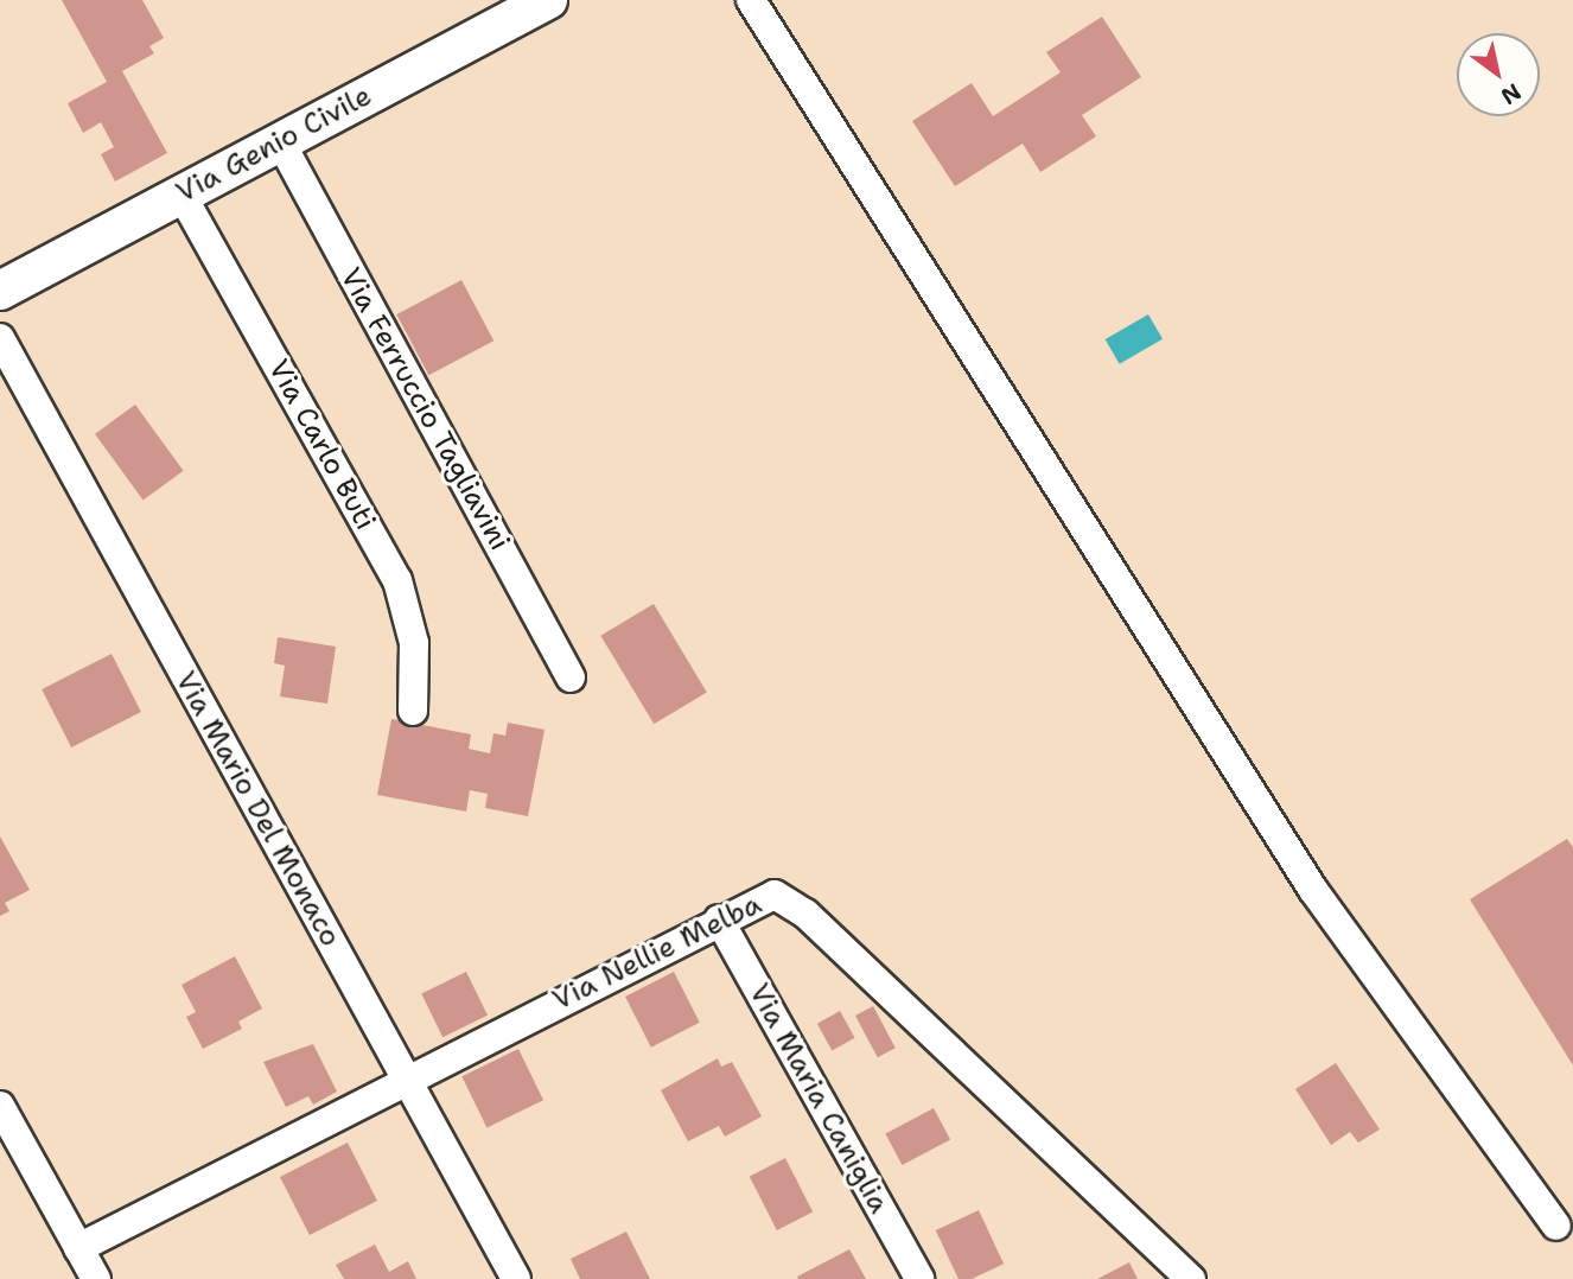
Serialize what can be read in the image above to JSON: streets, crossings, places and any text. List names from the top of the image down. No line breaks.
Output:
{"streets":{"street":["Via Genio Civile","Via Ferruccio Tagliavini","Via Carlo Buti","Via Mario Del Monaco","Via Nellie Melba","Via Maria Caniglia"]},"crossings":[["Via Genio Civile","Via Ferruccio Tagliavini"],["Via Genio Civile","Via Carlo Buti"],["Via Mario Del Monaco","Via Nellie Melba"],["Via Nellie Melba","Via Maria Caniglia"]],"north":"bottom right"}
